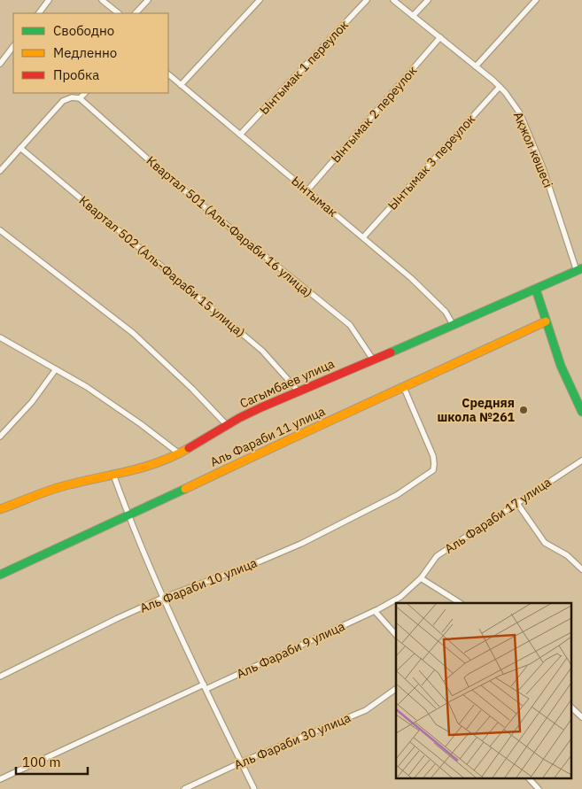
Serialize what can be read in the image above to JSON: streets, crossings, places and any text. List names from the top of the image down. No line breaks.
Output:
{"streets":{"street":["Ынтымак 1 переулок","Ынтымак 2 переулок","Ақжол көшесі","Ынтымак 3 переулок","Ынтымак","Квартал 501 (Аль-Фараби 16 улица)","Квартал 502 (Аль-Фараби 15 улица)","Сагымбаев улица","Аль Фараби 11 улица","Аль Фараби 17 улица","Аль Фараби 10 улица","Аль Фараби 9 улица","Аль Фараби 30 улица"]},"crossings":[["Ынтымак 1 переулок","Ынтымак"],["Ынтымак 2 переулок","Ақжол көшесі"],["Ынтымак 2 переулок","Ынтымак"],["Ақжол көшесі","Ынтымак 3 переулок"],["Ақжол көшесі","Сагымбаев улица"],["Ынтымак 3 переулок","Ынтымак"],["Ынтымак","Сагымбаев улица"],["Квартал 501 (Аль-Фараби 16 улица)","Сагымбаев улица"],["Квартал 502 (Аль-Фараби 15 улица)","Сагымбаев улица"],["Аль Фараби 11 улица","Аль Фараби 10 улица"],["Аль Фараби 17 улица","Аль Фараби 9 улица"]],"places":["Средняя школа №261"],"legend":["Свободно","Медленно","Пробка"],"scale_bar":"100 m"}
